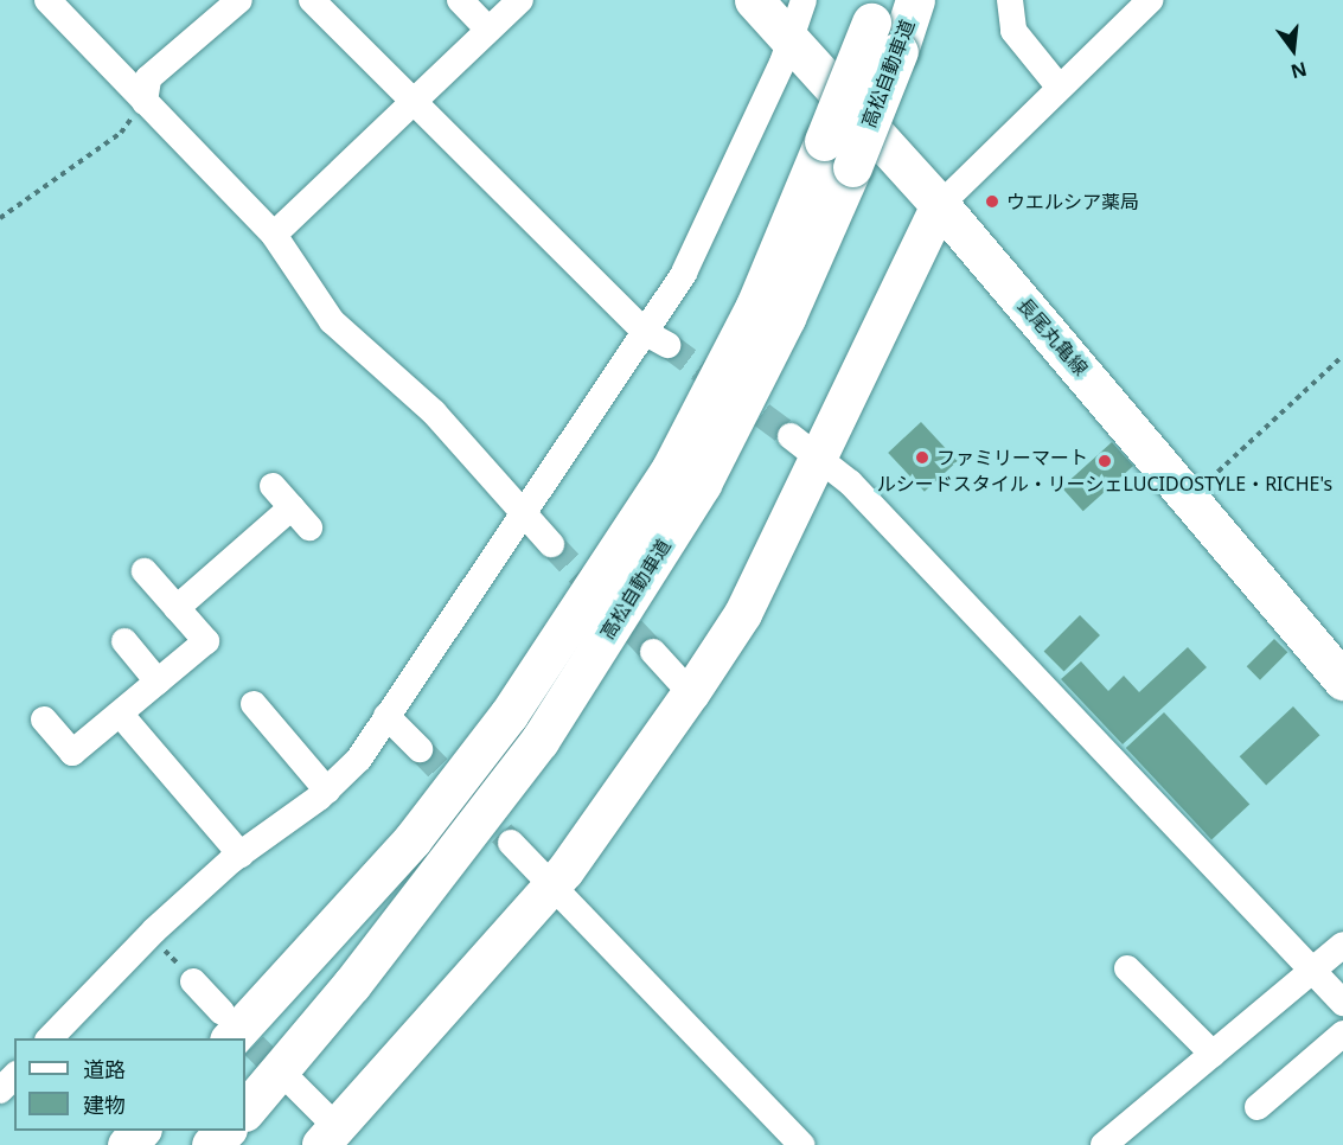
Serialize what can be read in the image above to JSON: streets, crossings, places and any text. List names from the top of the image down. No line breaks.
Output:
{"streets":{"main road":["高松自動車道","長尾丸亀線"]},"places":["ウエルシア薬局","ファミリーマート","ルシードスタイル・リーシェLUCIDOSTYLE・RICHE's"],"legend":["道路","建物"],"north":"bottom"}
